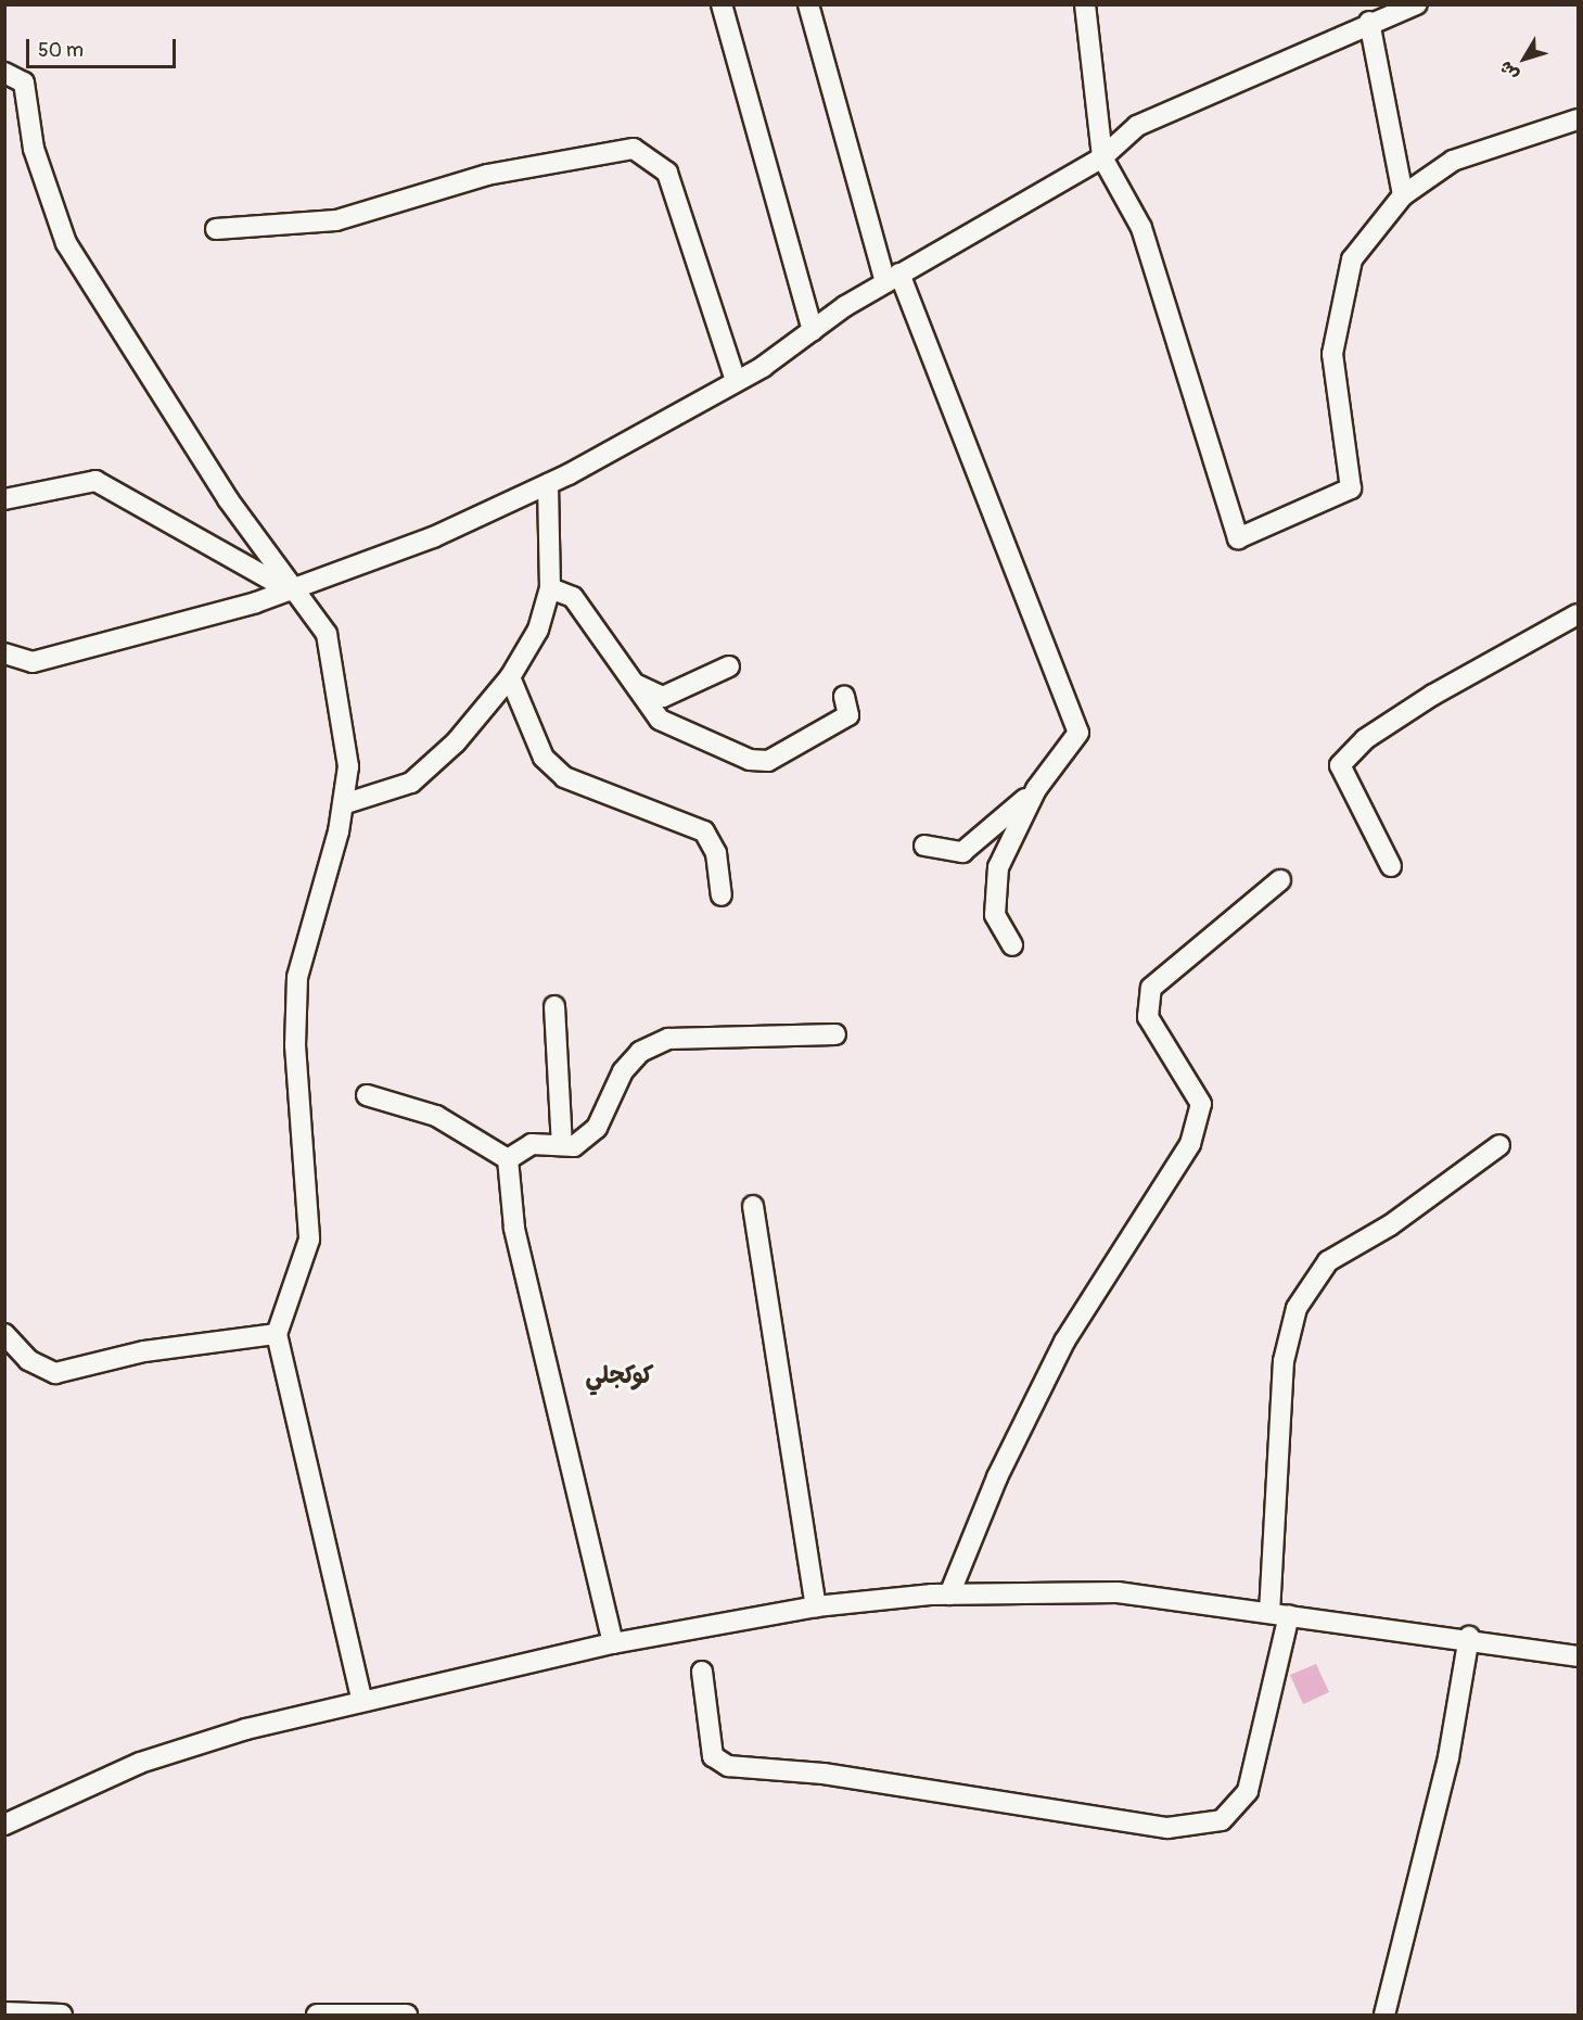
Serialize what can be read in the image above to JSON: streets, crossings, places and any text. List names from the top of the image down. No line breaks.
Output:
{"districts":["كوكجلي"],"scale_bar":"50 m","north":"bottom left"}
